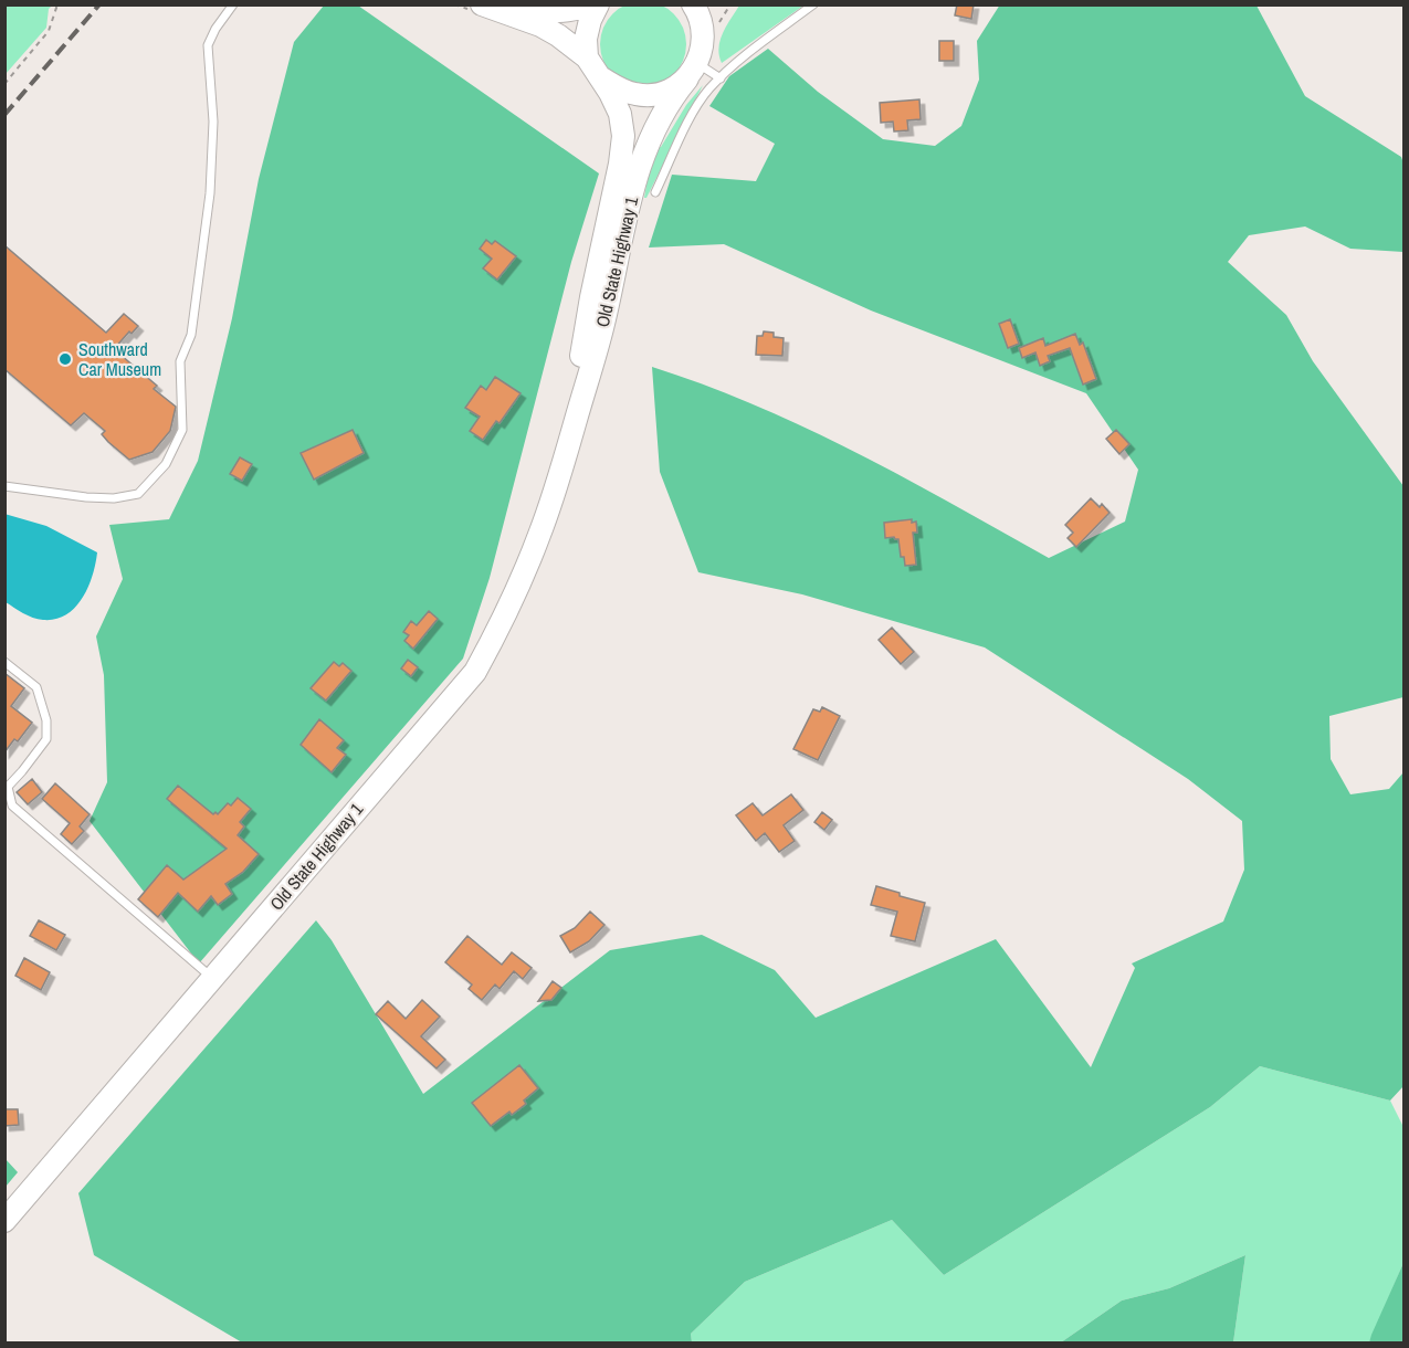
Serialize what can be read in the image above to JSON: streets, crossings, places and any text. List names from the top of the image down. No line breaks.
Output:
{"streets":{"main road":["Old State Highway 1"]},"places":["Southward Car Museum"]}
